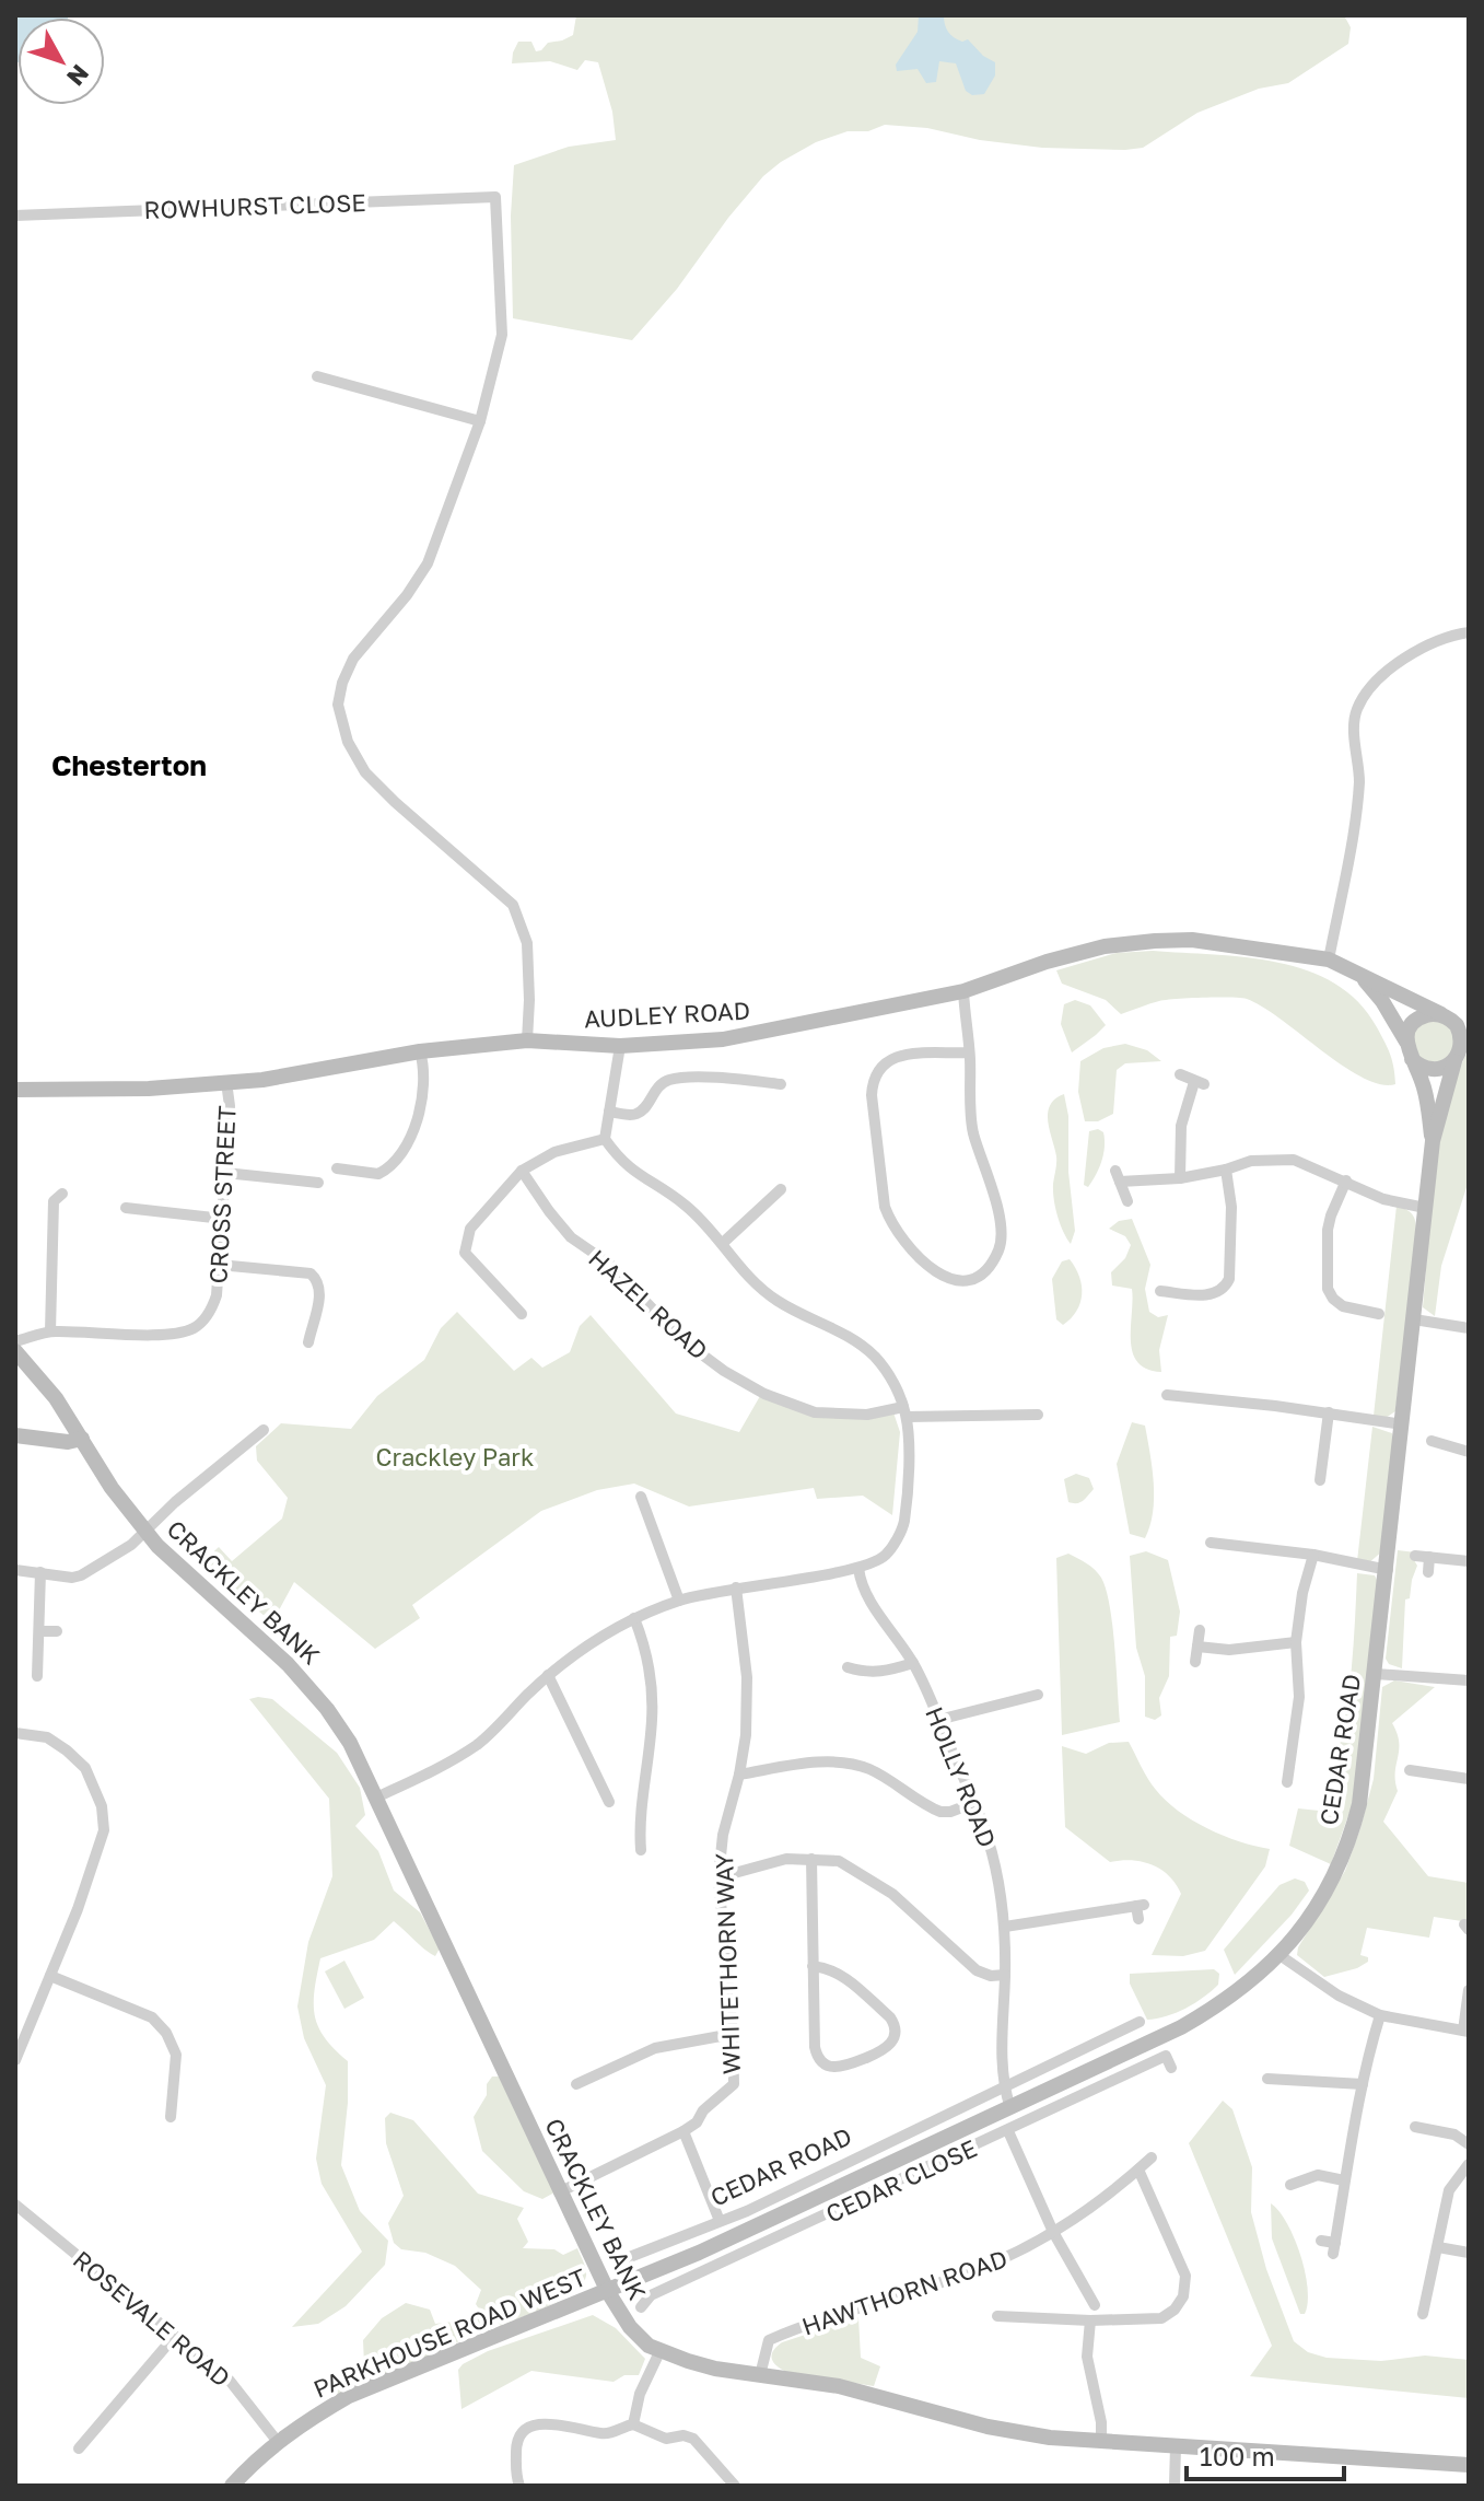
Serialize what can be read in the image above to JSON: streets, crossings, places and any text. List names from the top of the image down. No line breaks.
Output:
{"streets":{"street":["ROWHURST CLOSE","AUDLEY ROAD","CROSS STREET","HAZEL ROAD","CRACKLEY BANK","CEDAR ROAD","HOLLY ROAD","WHITETHORN WAY","CEDAR CLOSE","HAWTHORN ROAD","ROSEVALE ROAD","PARKHOUSE ROAD WEST"]},"crossings":[["AUDLEY ROAD","CROSS STREET"],["CRACKLEY BANK","CEDAR ROAD"],["CRACKLEY BANK","WHITETHORN WAY"],["CRACKLEY BANK","HAWTHORN ROAD"],["CRACKLEY BANK","PARKHOUSE ROAD WEST"],["CEDAR ROAD","HOLLY ROAD"],["CEDAR ROAD","CEDAR CLOSE"],["CEDAR ROAD","PARKHOUSE ROAD WEST"],["ROSEVALE ROAD","PARKHOUSE ROAD WEST"]],"districts":["Chesterton"],"parks":["Crackley Park"],"scale_bar":"100 m","north":"bottom right"}
